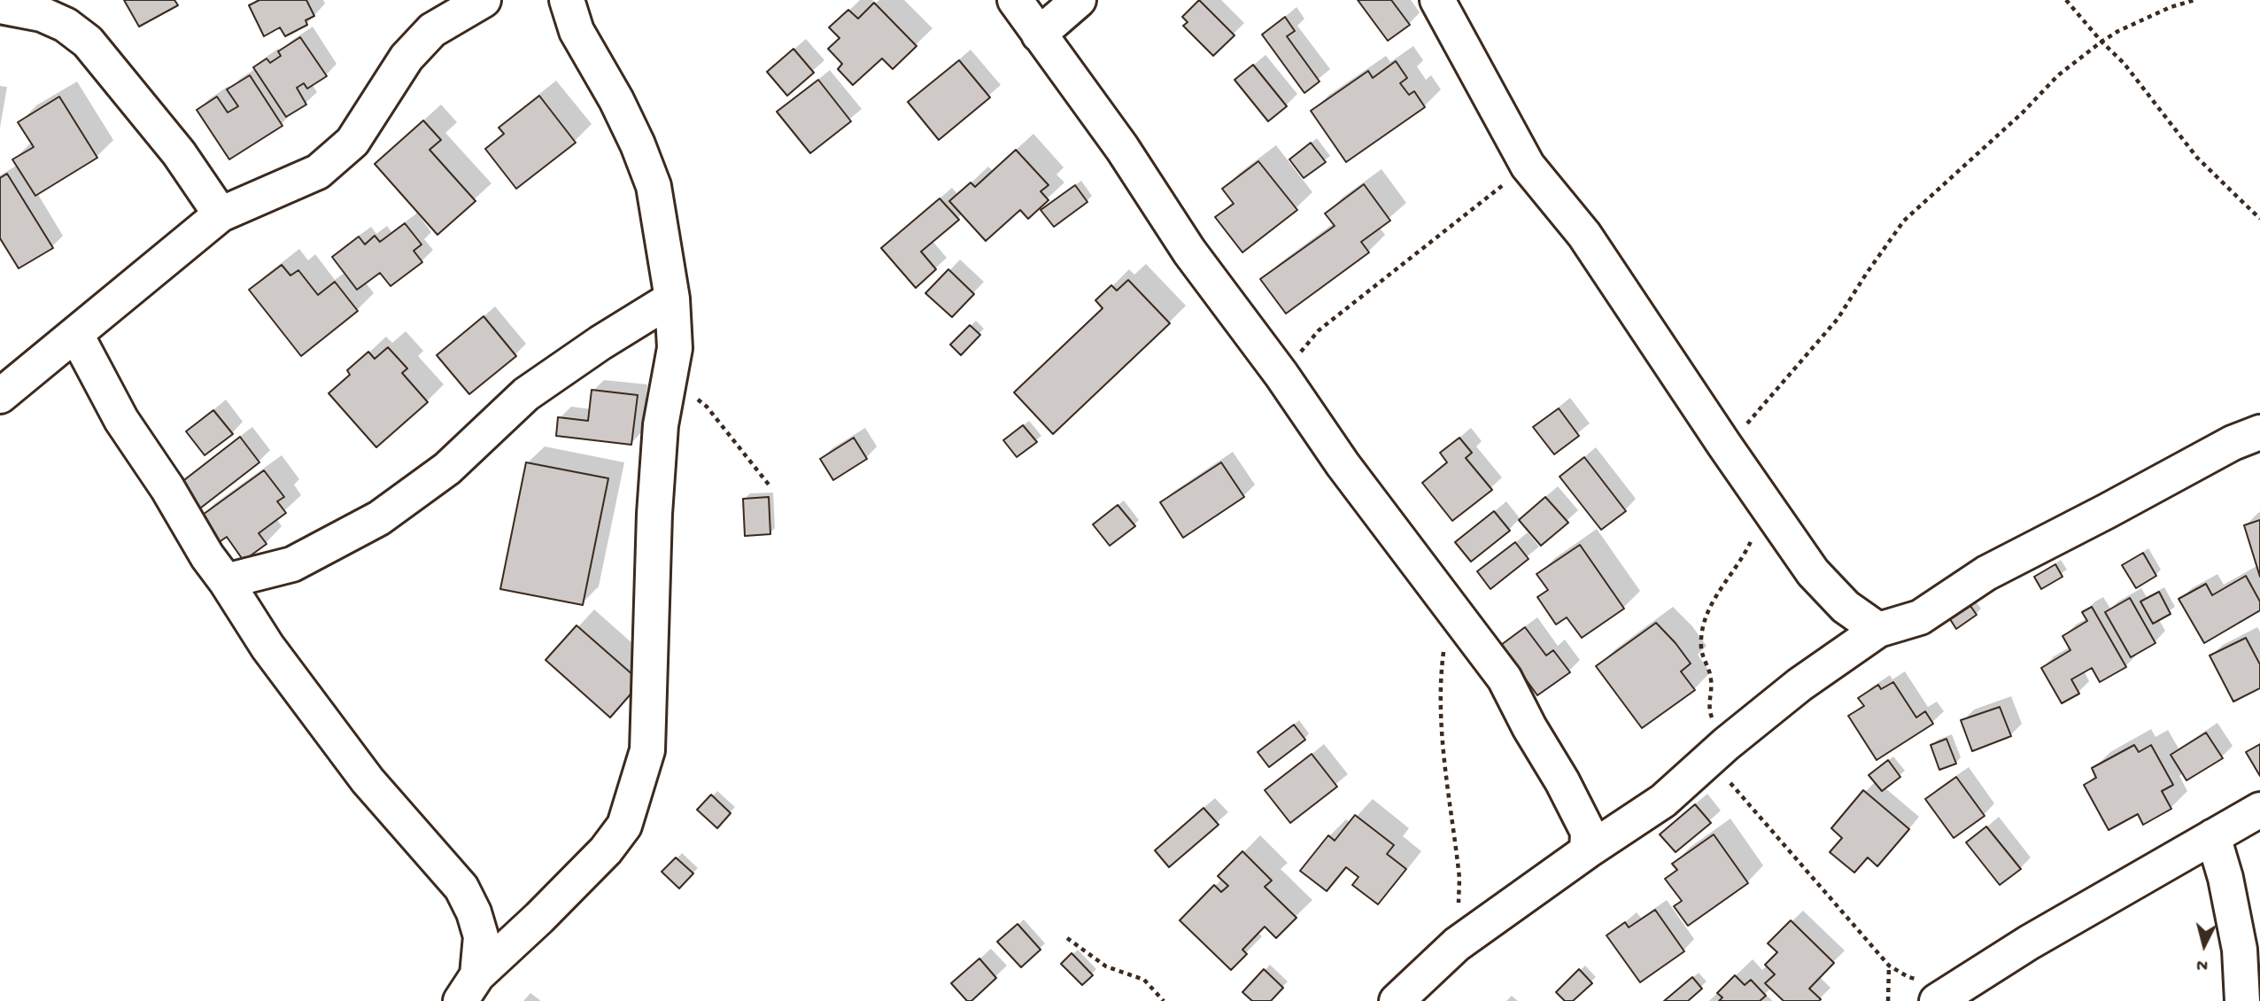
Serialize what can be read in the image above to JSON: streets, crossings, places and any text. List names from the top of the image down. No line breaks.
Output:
{"north":"bottom"}
